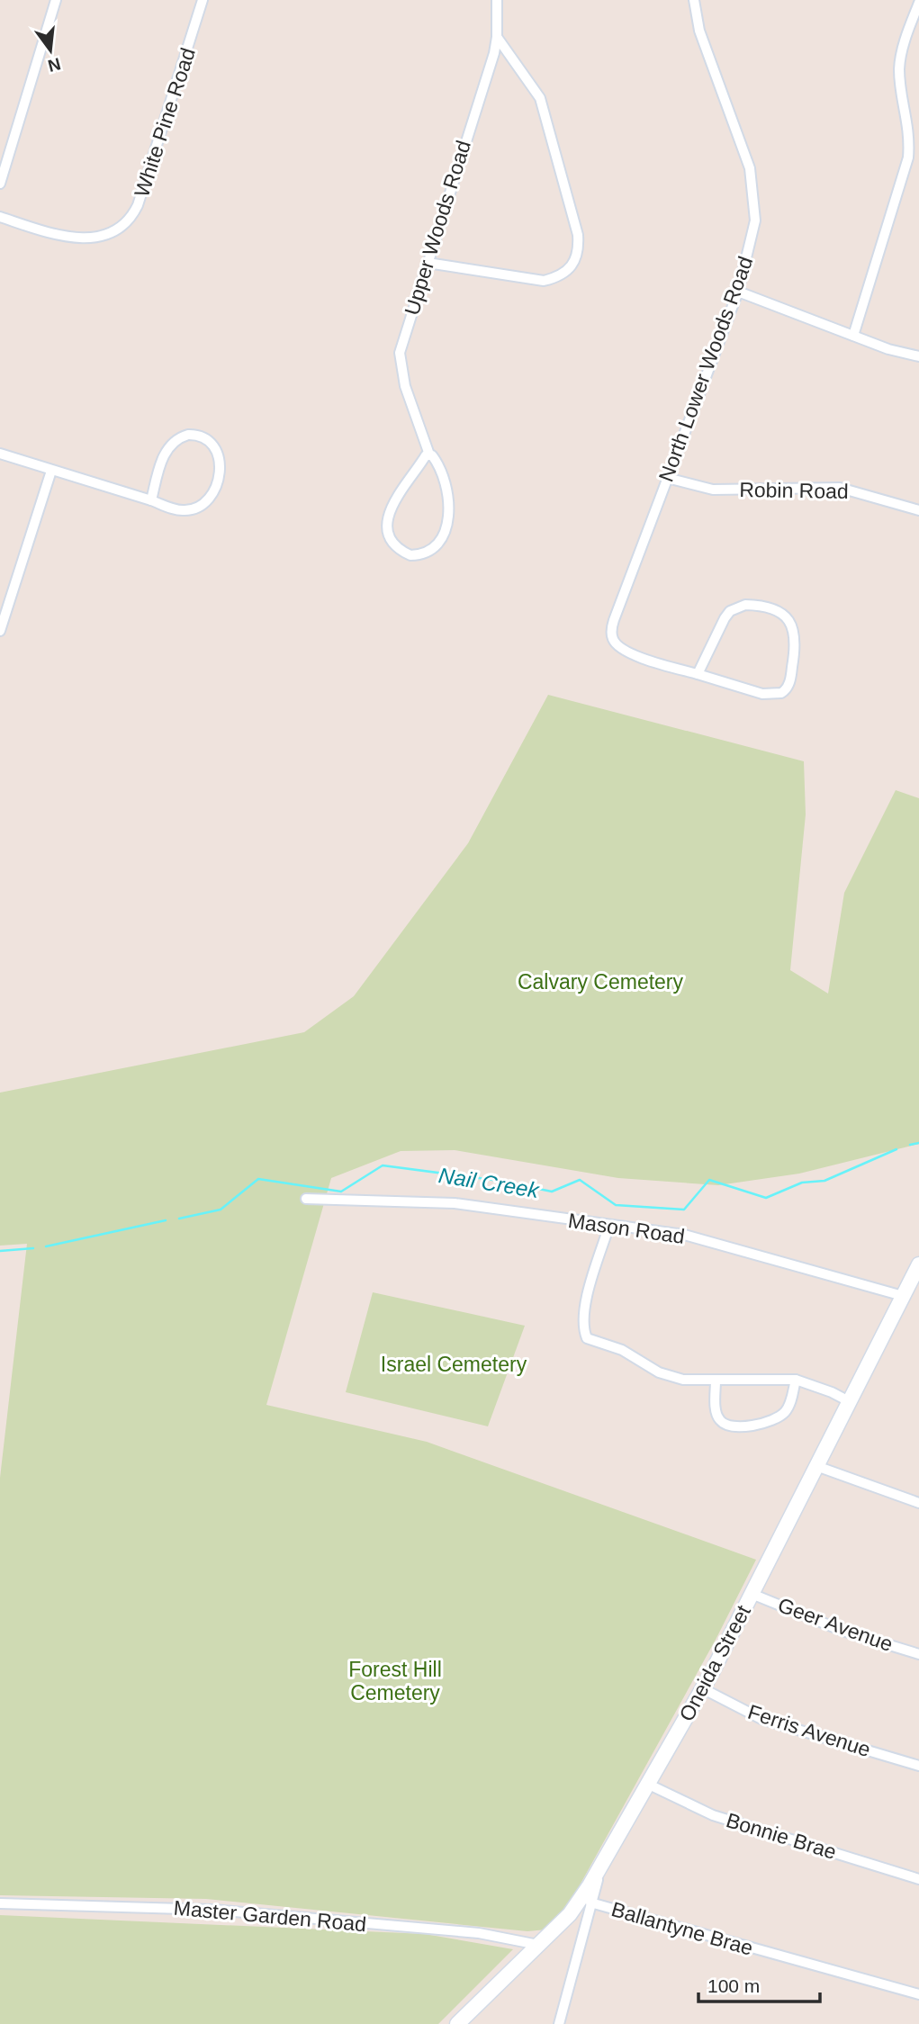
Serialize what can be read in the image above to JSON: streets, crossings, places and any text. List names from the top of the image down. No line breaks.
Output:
{"streets":{"street":["White Pine Road","Upper Woods Road","North Lower Woods Road","Robin Road","Mason Road","Geer Avenue","Oneida Street","Ferris Avenue","Bonnie Brae","Master Garden Road","Ballantyne Brae"]},"crossings":[["North Lower Woods Road","Robin Road"],["Mason Road","Oneida Street"],["Geer Avenue","Oneida Street"],["Oneida Street","Ferris Avenue"],["Oneida Street","Bonnie Brae"],["Oneida Street","Master Garden Road"]],"water":["Nail Creek"],"parks":["Calvary Cemetery","Israel Cemetery","Forest Hill Cemetery"],"scale_bar":"100 m","north":"bottom"}
